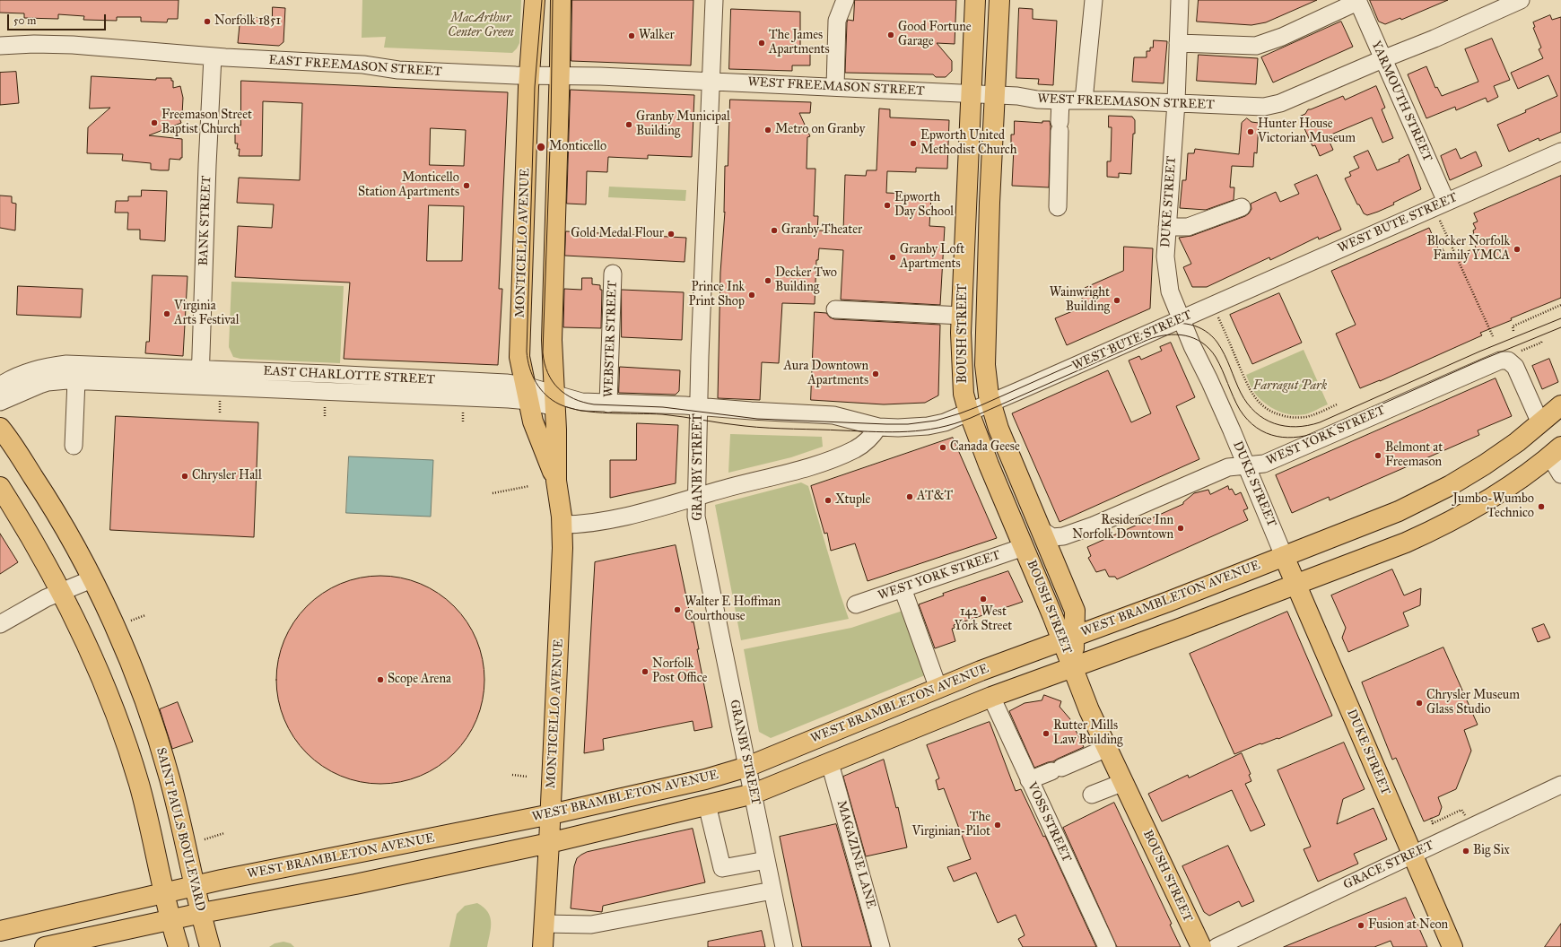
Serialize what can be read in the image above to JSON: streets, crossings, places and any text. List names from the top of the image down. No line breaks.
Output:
{"streets":{"main road":["DUKE STREET","MONTICELLO AVENUE","BOUSH STREET","WEST BRAMBLETON AVENUE","SAINT PAULS BOULEVARD"],"street":["EAST FREEMASON STREET","WEST FREEMASON STREET","YARMOUTH STREET","BANK STREET","WEST BUTE STREET","WEBSTER STREET","EAST CHARLOTTE STREET","WEST YORK STREET","GRANBY STREET","VOSS STREET","MAGAZINE LANE","GRACE STREET"]},"crossings":[["EAST FREEMASON STREET","WEST FREEMASON STREET"],["EAST FREEMASON STREET","BANK STREET"],["EAST FREEMASON STREET","MONTICELLO AVENUE"],["EAST FREEMASON STREET","GRANBY STREET"],["WEST FREEMASON STREET","YARMOUTH STREET"],["WEST FREEMASON STREET","DUKE STREET"],["WEST FREEMASON STREET","BOUSH STREET"],["WEST FREEMASON STREET","GRANBY STREET"],["YARMOUTH STREET","WEST BUTE STREET"],["DUKE STREET","WEST BUTE STREET"],["DUKE STREET","WEST YORK STREET"],["DUKE STREET","WEST BRAMBLETON AVENUE"],["DUKE STREET","GRACE STREET"],["BANK STREET","EAST CHARLOTTE STREET"],["WEST BUTE STREET","BOUSH STREET"],["WEST BUTE STREET","EAST CHARLOTTE STREET"],["WEST BUTE STREET","GRANBY STREET"],["MONTICELLO AVENUE","EAST CHARLOTTE STREET"],["MONTICELLO AVENUE","WEST BRAMBLETON AVENUE"],["BOUSH STREET","WEST YORK STREET"],["BOUSH STREET","WEST BRAMBLETON AVENUE"],["WEBSTER STREET","EAST CHARLOTTE STREET"],["EAST CHARLOTTE STREET","GRANBY STREET"],["GRANBY STREET","WEST BRAMBLETON AVENUE"],["WEST BRAMBLETON AVENUE","VOSS STREET"],["WEST BRAMBLETON AVENUE","SAINT PAULS BOULEVARD"],["WEST BRAMBLETON AVENUE","MAGAZINE LANE"]],"parks":["MacArthur Center Green","Farragut Park"],"places":["Norfolk 1851","Good Fortune Garage","Walker","The James Apartments","Freemason Street Baptist Church","Granby Municipal Building","Metro on Granby","Hunter House Victorian Museum","Epworth United Methodist Church","Monticello","Monticello Station Apartments","Epworth Day School","Granby Theater","Gold Medal Flour","Blocker Norfolk Family YMCA","Granby Loft Apartments","Decker Two Building","Prince Ink Print Shop","Wainwright Building","Virginia Arts Festival","Aura Downtown Apartments","Canada Geese","Belmont at Freemason","Chrysler Hall","AT&T","Xtuple","Jumbo-Wumbo Technico","Residence Inn Norfolk Downtown","142 West York Street","Walter E Hoffman Courthouse","Norfolk Post Office","Scope Arena","Chrysler Museum Glass Studio","Rutter Mills Law Building","The Virginian-Pilot","Big Six","Fusion at Neon"],"scale_bar":"50 m"}
